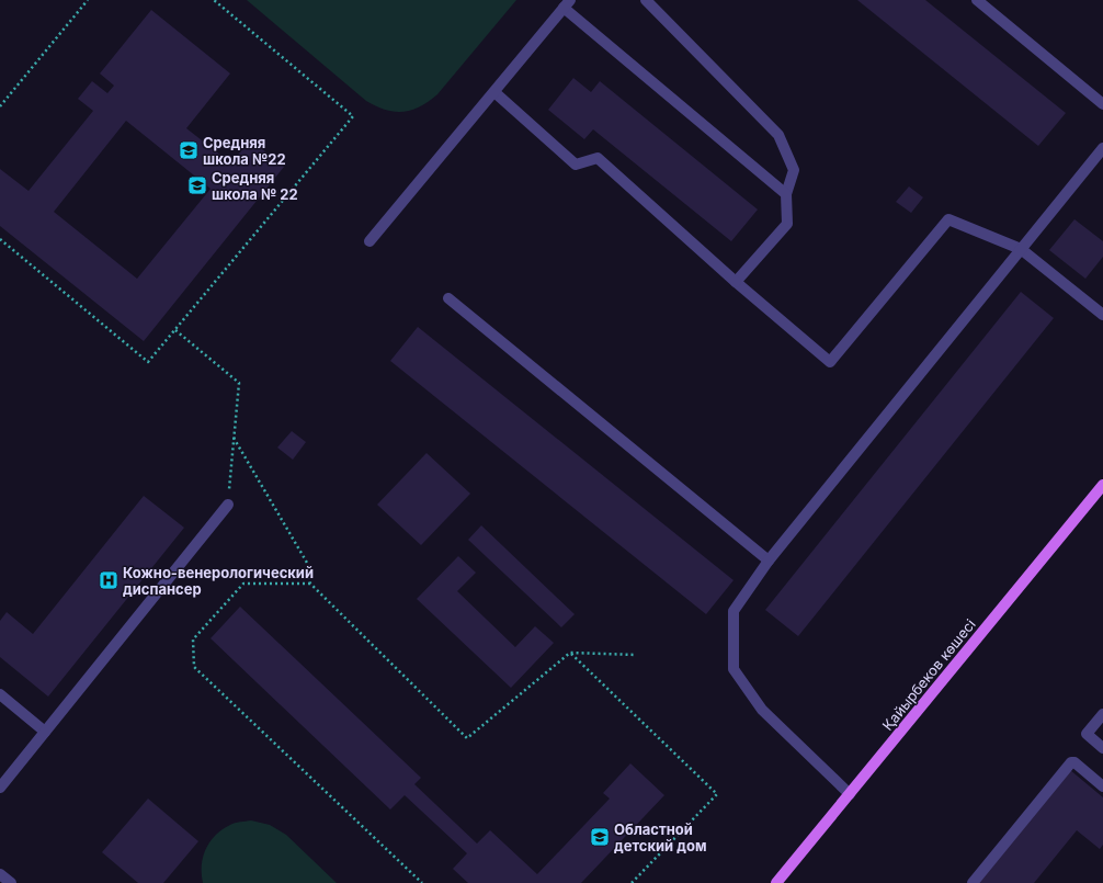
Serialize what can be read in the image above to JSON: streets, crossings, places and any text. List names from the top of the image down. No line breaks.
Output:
{"streets":{"main road":["Қайырбеков көшесі"]},"places":{"school or university":["Средняя школа №22","Средняя школа № 22","Областной детский дом"],"hospital":["Кожно-венерологический диспансер"]}}
